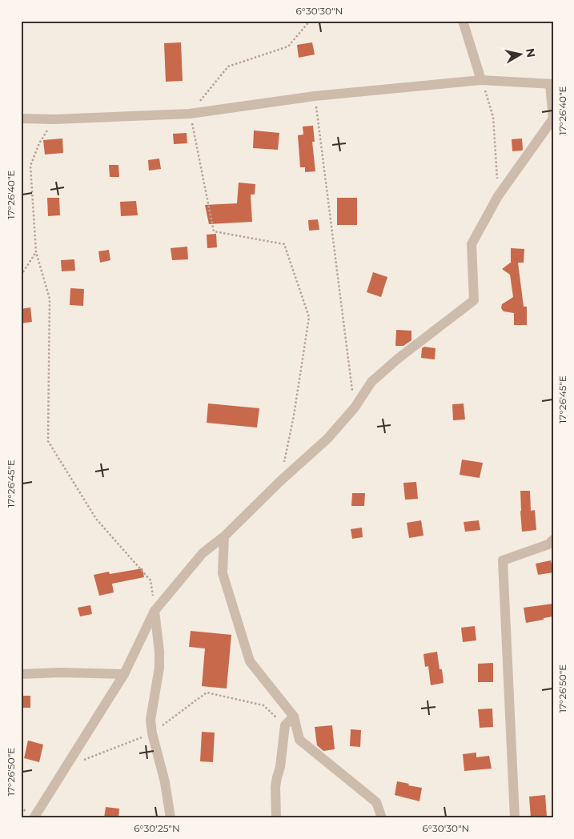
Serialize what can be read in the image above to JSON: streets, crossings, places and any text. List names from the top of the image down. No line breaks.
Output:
{"north":"right","coordinates":["6°30'30\"N","17°26'40\"E","17°26'45\"E","17°26'50\"E","6°30'25\"N"]}
